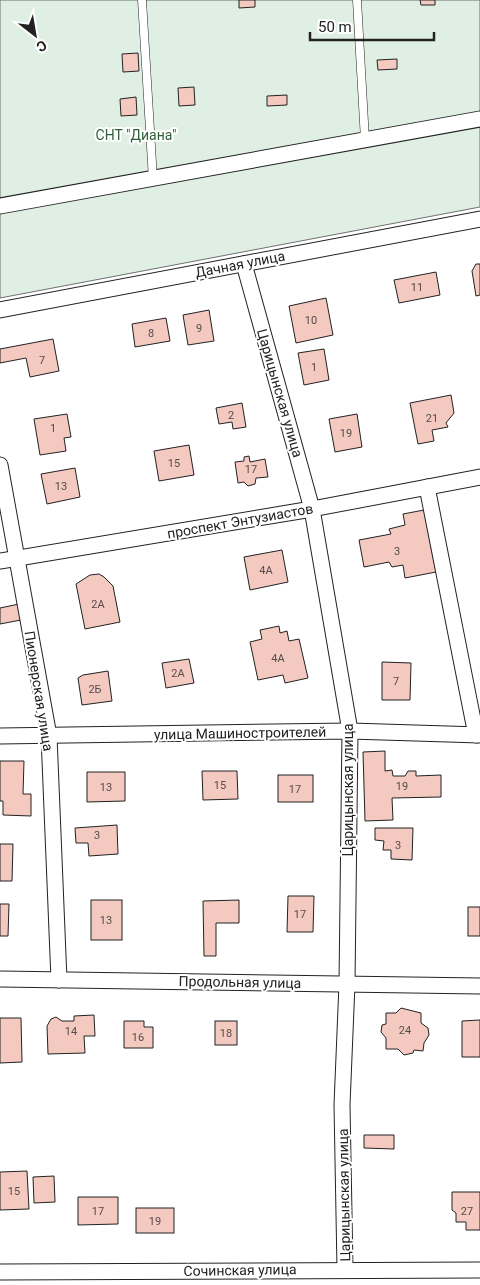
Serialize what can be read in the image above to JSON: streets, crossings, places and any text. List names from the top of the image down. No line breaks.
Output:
{"streets":{"street":["Дачная улица","Царицынская улица","проспект Энтузиастов","Пионерская улица","улица Машиностроителей","Продольная улица","Сочинская улица"]},"crossings":[["Дачная улица","Царицынская улица"],["Царицынская улица","проспект Энтузиастов"],["Царицынская улица","улица Машиностроителей"],["Царицынская улица","Продольная улица"],["Царицынская улица","Сочинская улица"],["проспект Энтузиастов","Пионерская улица"],["Пионерская улица","улица Машиностроителей"],["Пионерская улица","Продольная улица"]],"parks":["СНТ \"Диана\""],"house_numbers":["11","10","9","8","7","1","2","21","1","19","15","17","13","3","4А","2А","4А","2А","7","2Б","15","19","13","17","3","3","17","13","24","14","18","16","15","17","27","19"],"scale_bar":"50 m","north":"bottom right"}
